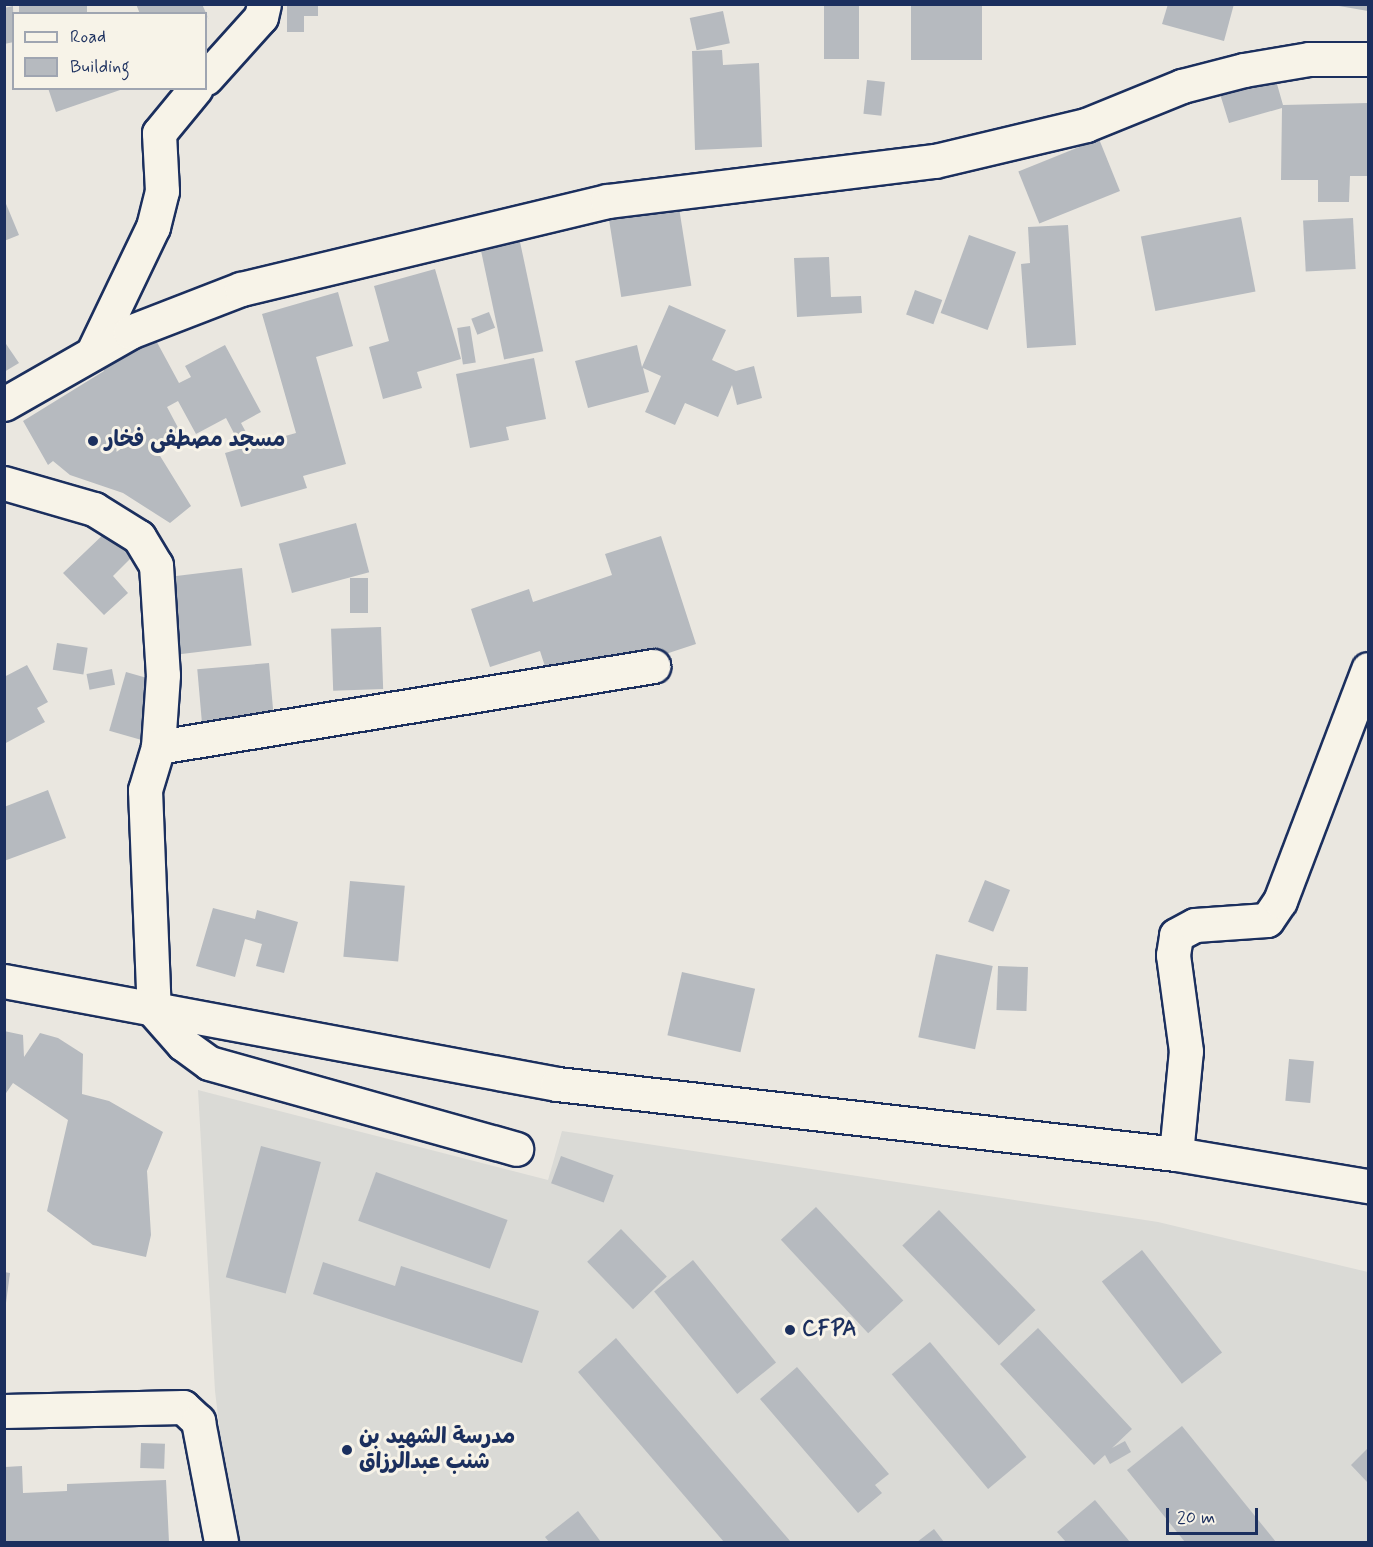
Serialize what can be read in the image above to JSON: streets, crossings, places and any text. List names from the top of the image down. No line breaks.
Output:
{"places":["مسجد مصطفى فخار","CFPA","مدرسة الشهيد بن شنب عبدالرزاق"],"legend":["Road","Building"],"scale_bar":"20 m"}
